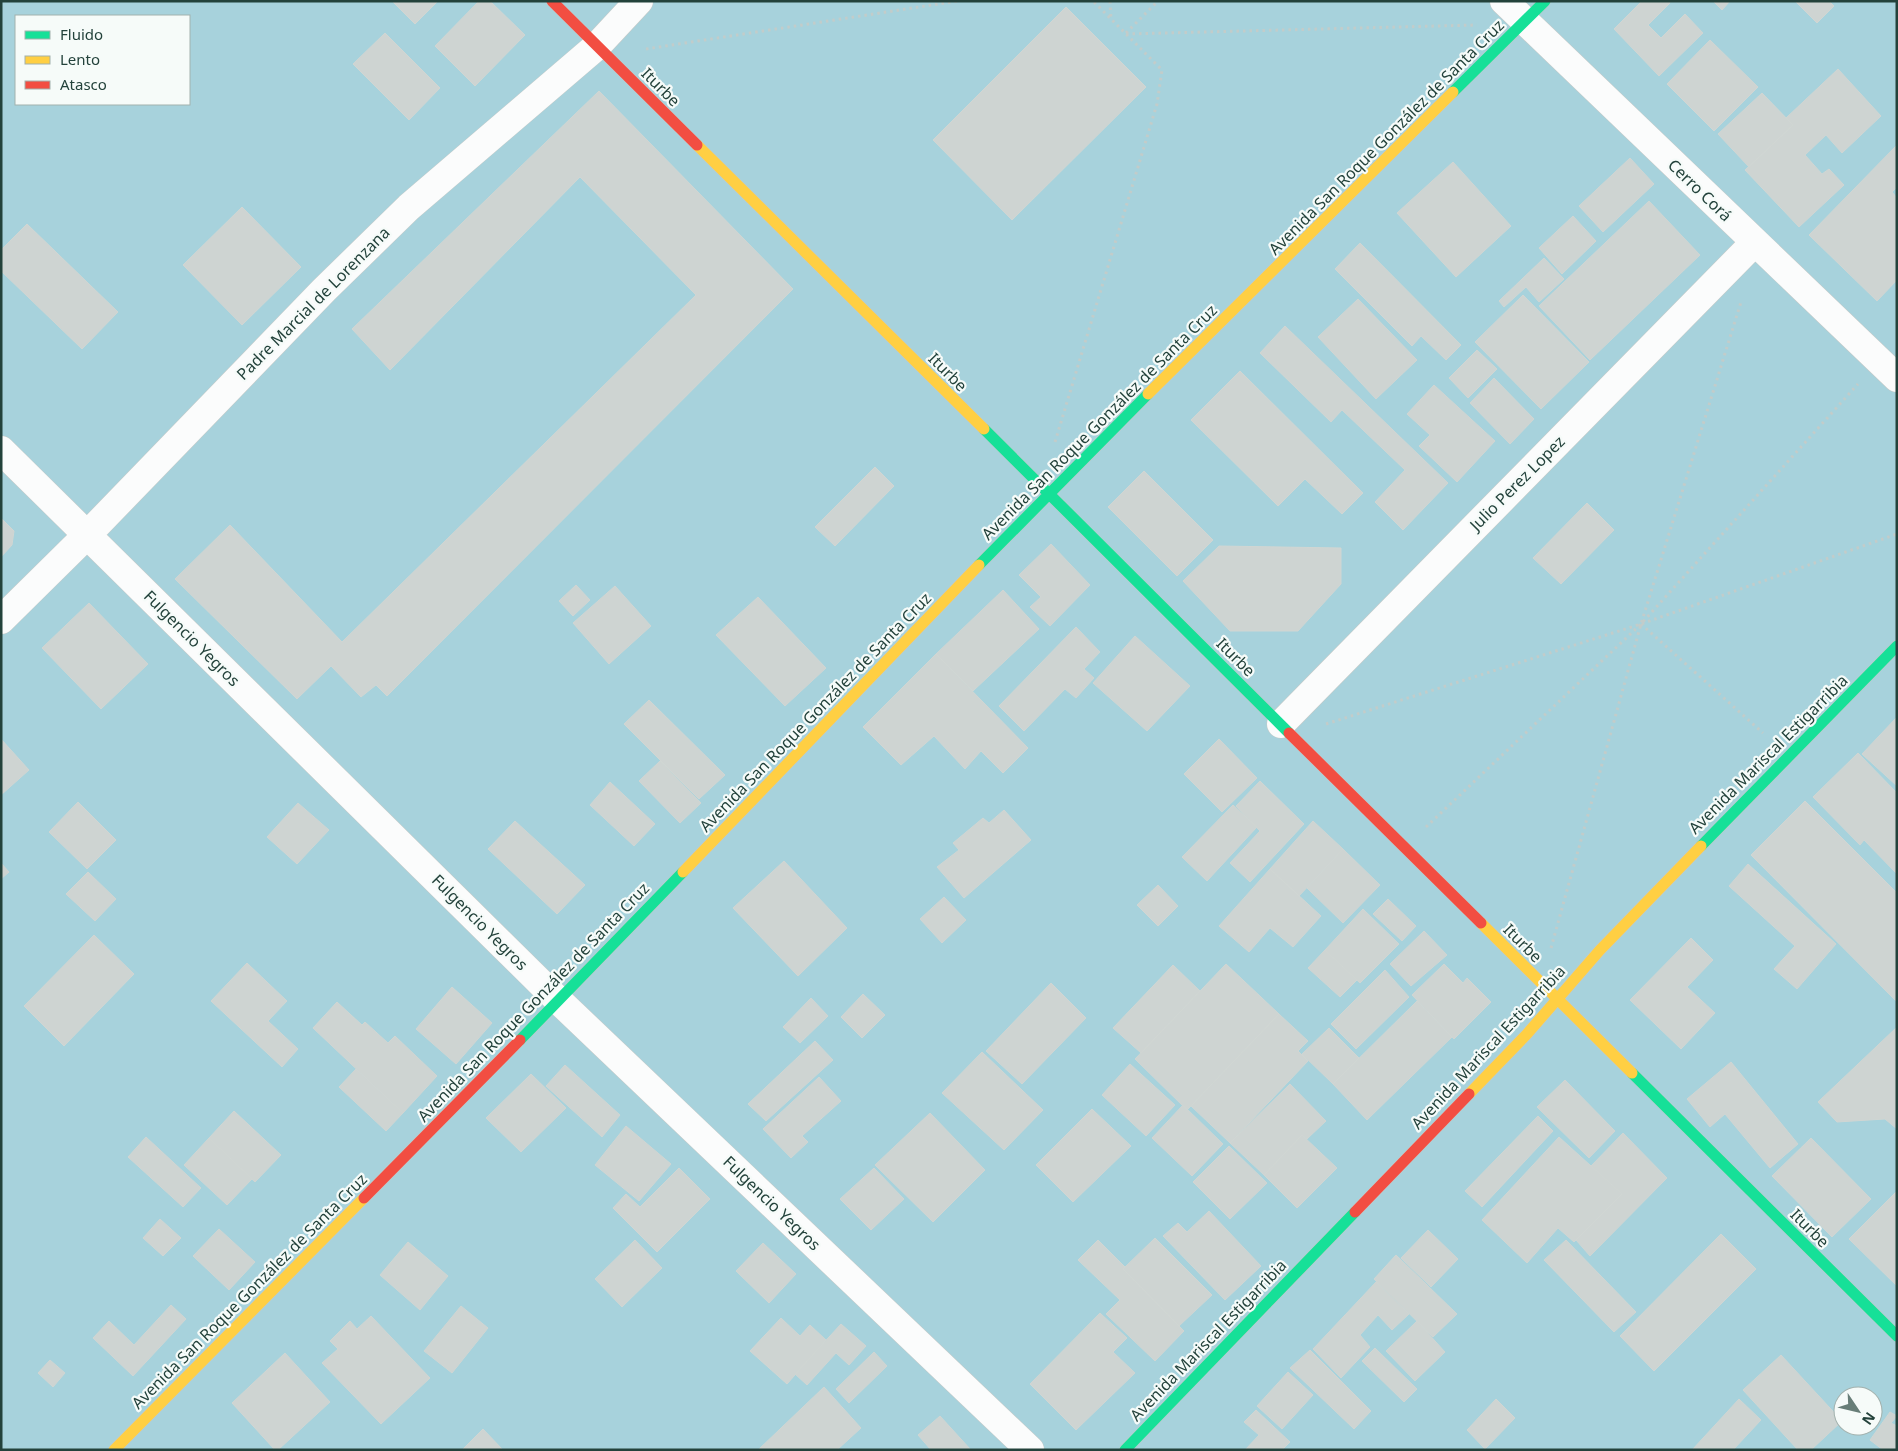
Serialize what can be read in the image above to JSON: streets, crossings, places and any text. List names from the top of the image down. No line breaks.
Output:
{"streets":{"main road":["Iturbe","Avenida San Roque González de Santa Cruz","Avenida Mariscal Estigarribia"],"street":["Cerro Corá","Padre Marcial de Lorenzana","Julio Perez Lopez","Fulgencio Yegros"]},"crossings":[["Iturbe","Avenida San Roque González de Santa Cruz"],["Iturbe","Padre Marcial de Lorenzana"],["Iturbe","Julio Perez Lopez"],["Iturbe","Avenida Mariscal Estigarribia"],["Avenida San Roque González de Santa Cruz","Cerro Corá"],["Avenida San Roque González de Santa Cruz","Fulgencio Yegros"],["Cerro Corá","Julio Perez Lopez"],["Padre Marcial de Lorenzana","Fulgencio Yegros"]],"legend":["Fluido","Lento","Atasco"],"north":"bottom right"}
